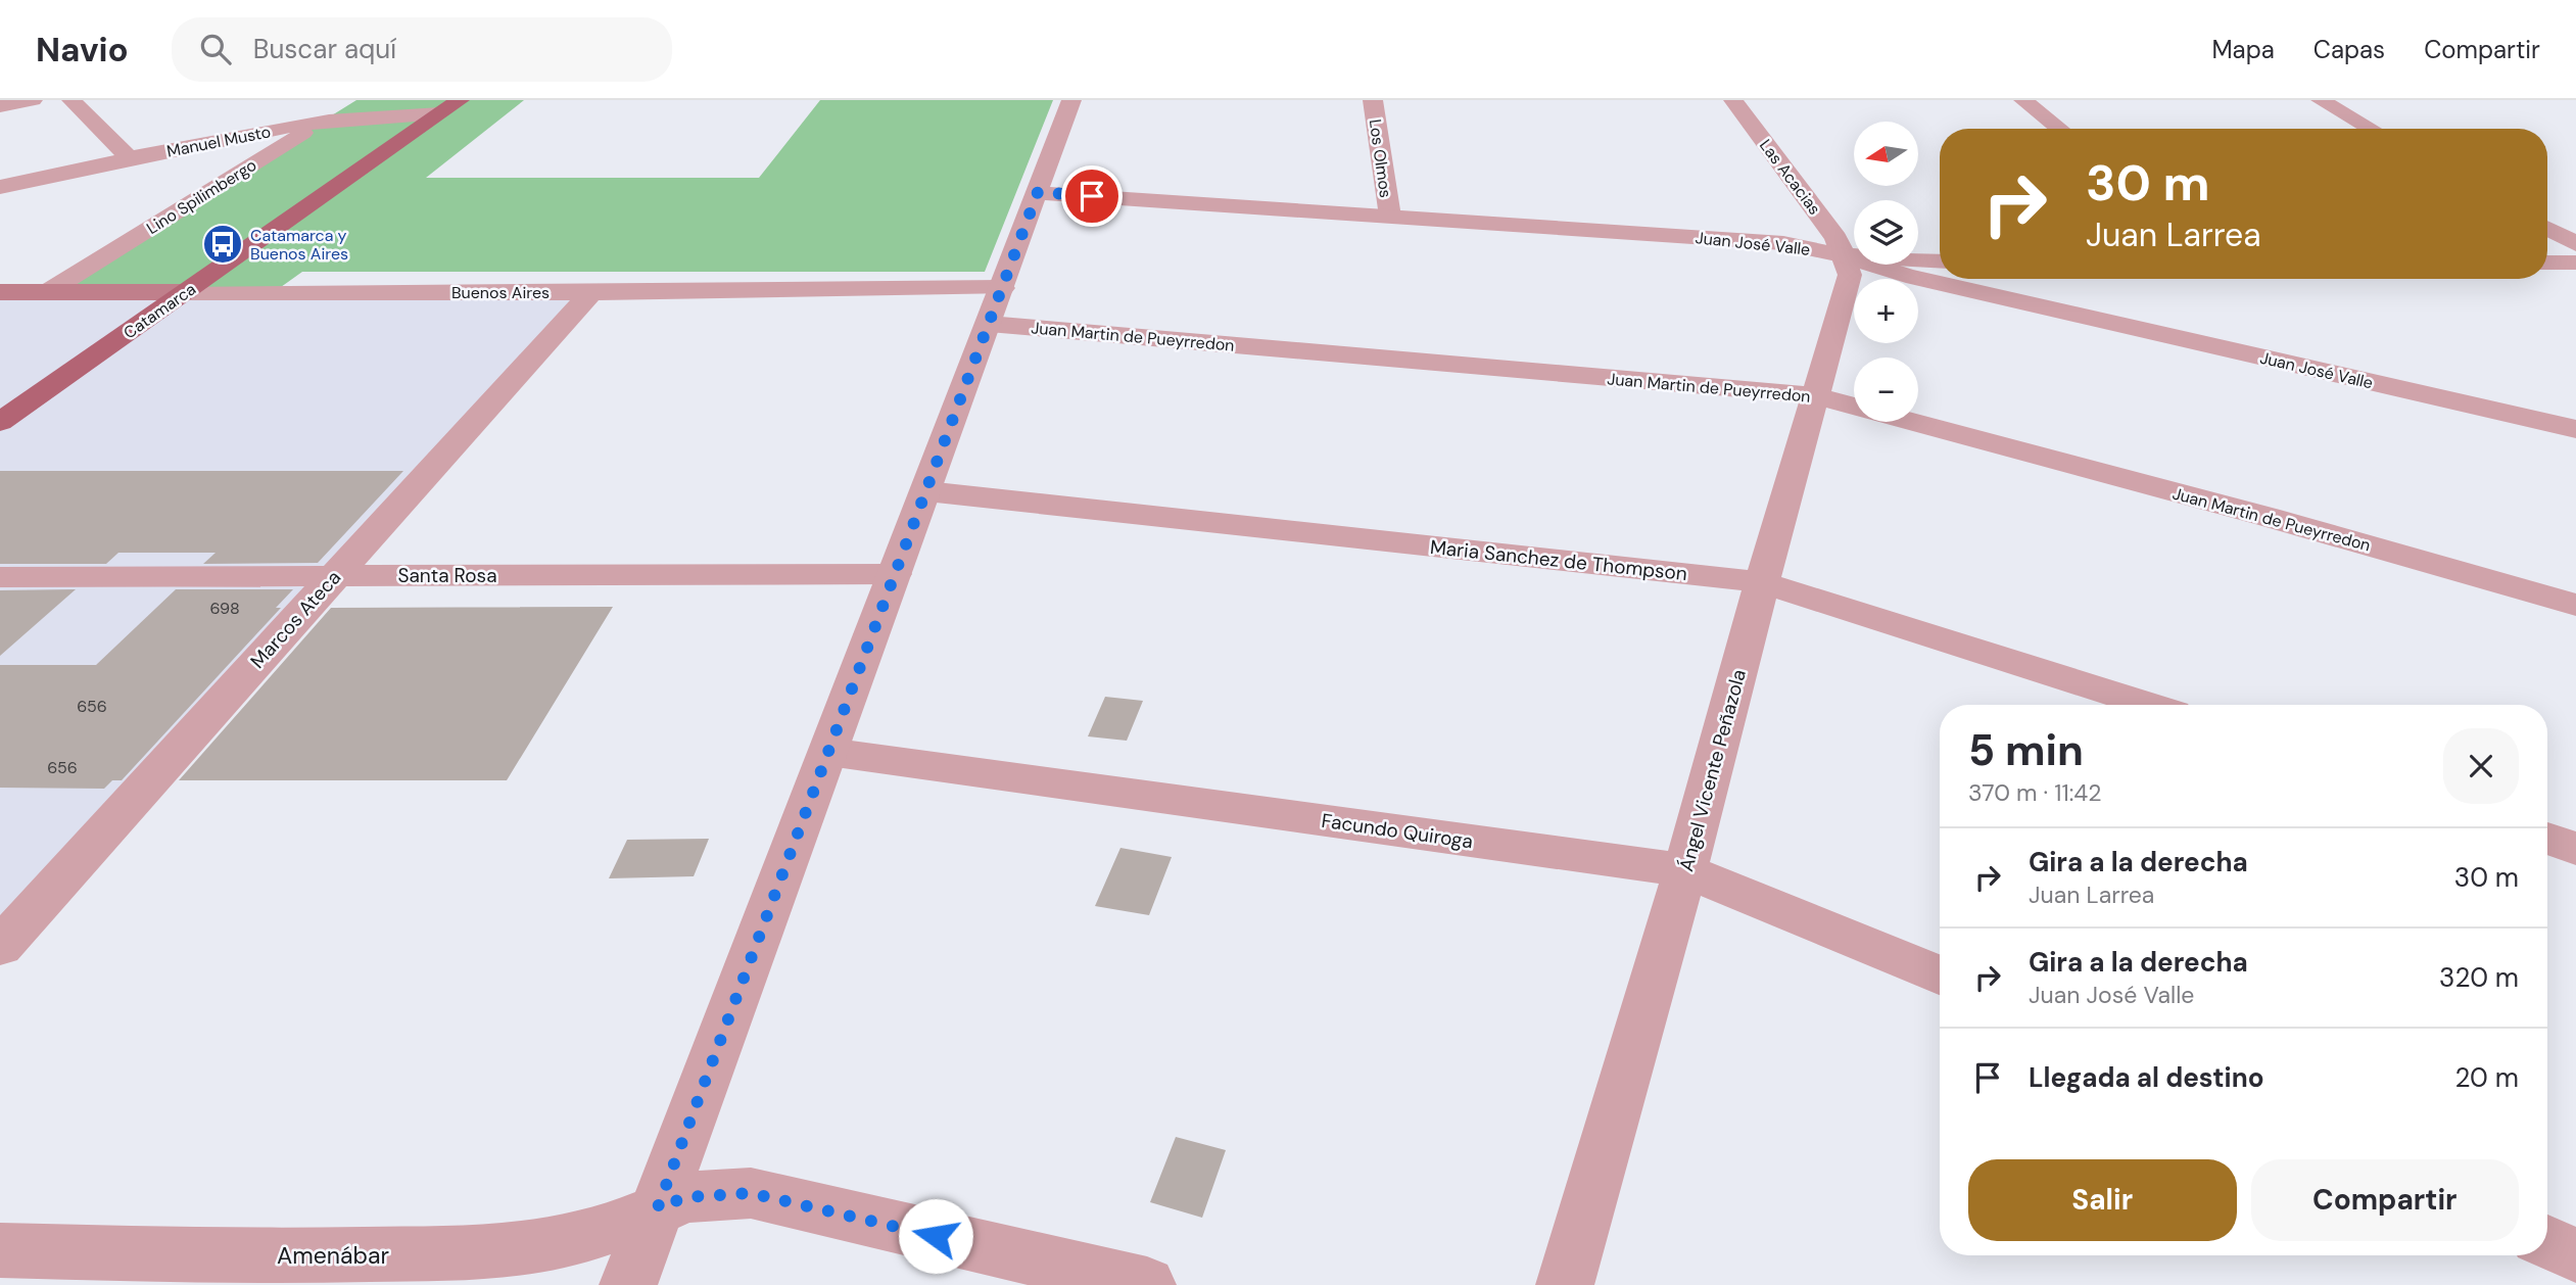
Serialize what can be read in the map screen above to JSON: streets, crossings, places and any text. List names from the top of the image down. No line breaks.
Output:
{"streets":{"main road":["Buenos Aires","Catamarca"],"street":["Manuel Musto","Los Olmos","Las Acacias","Lino Spilimbergo","Juan José Valle","Juan Martin de Pueyrredon","Maria Sanchez de Thompson","Santa Rosa","Marcos Ateca","Ángel Vicente Peñazola","Facundo Quiroga","Amenábar"]},"crossings":[["Manuel Musto","Lino Spilimbergo"],["Manuel Musto","Catamarca"],["Los Olmos","Juan José Valle"],["Lino Spilimbergo","Buenos Aires"],["Buenos Aires","Catamarca"],["Buenos Aires","Juan Martin de Pueyrredon"],["Buenos Aires","Marcos Ateca"],["Juan Martin de Pueyrredon","Ángel Vicente Peñazola"],["Maria Sanchez de Thompson","Ángel Vicente Peñazola"],["Santa Rosa","Marcos Ateca"],["Ángel Vicente Peñazola","Facundo Quiroga"]],"places":{"bus stop":["Catamarca y Buenos Aires"]},"house_numbers":["698","656","656"],"north":"left","page":{"header":"Navio","search":"Buscar aquí","nav":["Mapa","Capas","Compartir"],"map_buttons":["+","−"],"turn":["30 m","Juan Larrea"],"heading":["5 min","370 m · 11:42"],"list":[{"name":"Gira a la derecha","note":"Juan Larrea","value":"30 m"},{"name":"Gira a la derecha","note":"Juan José Valle","value":"320 m"},{"name":"Llegada al destino","value":"20 m"}],"buttons":["Salir","Compartir"]}}
